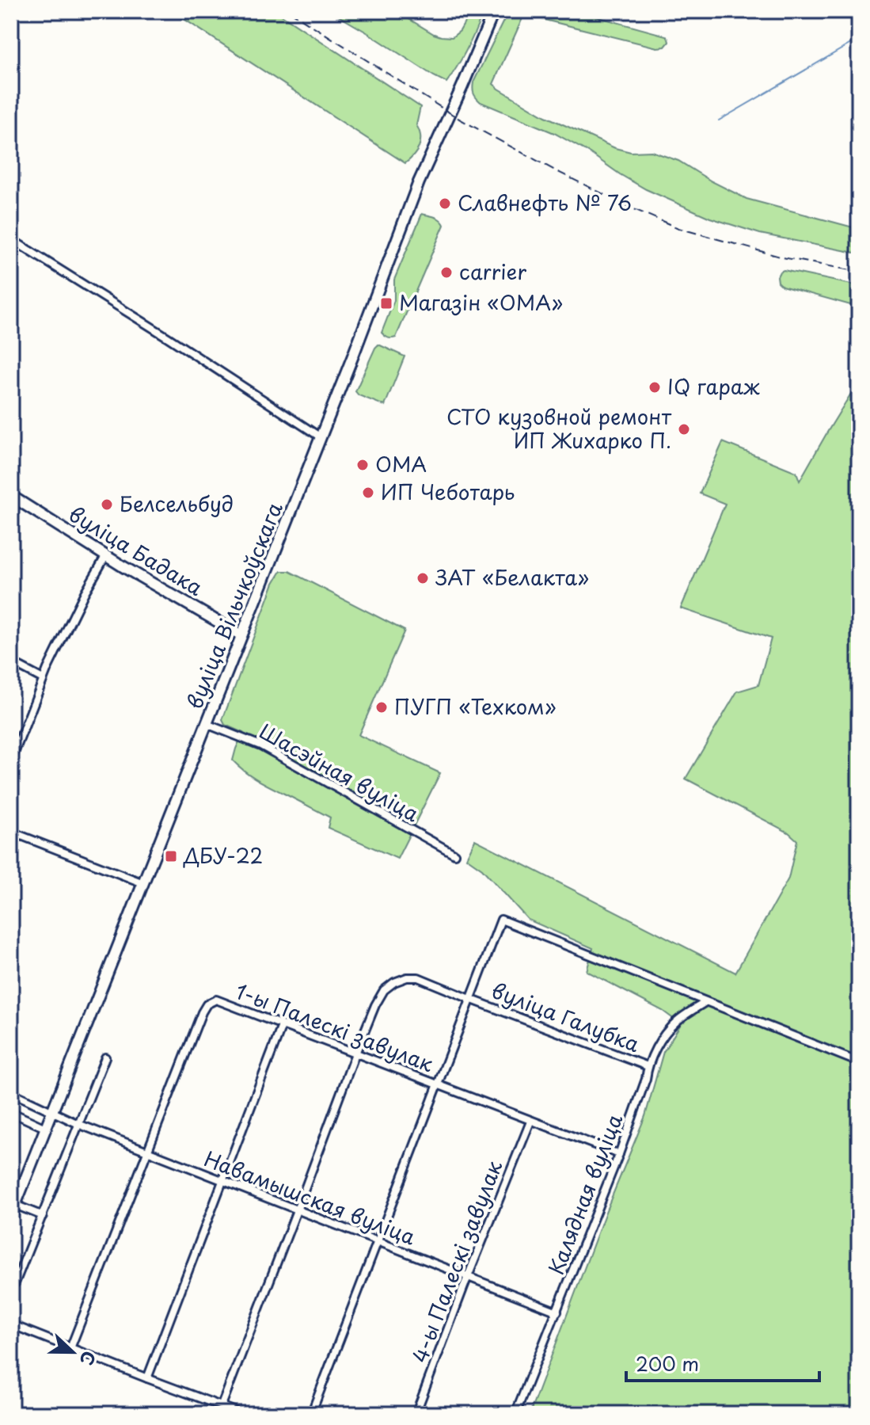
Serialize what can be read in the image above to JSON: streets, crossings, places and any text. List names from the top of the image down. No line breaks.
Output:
{"streets":{"main road":["вуліца Бадака","вуліца Вільчкоўскага"],"street":["Шасэйная вуліца","вуліца Галубка","1-ы Палескі завулак","Калядная вуліца","Навамышская вуліца","4-ы Палескі завулак"]},"crossings":[["вуліца Бадака","вуліца Вільчкоўскага"],["вуліца Вільчкоўскага","Шасэйная вуліца"],["вуліца Вільчкоўскага","Навамышская вуліца"],["вуліца Галубка","1-ы Палескі завулак"],["вуліца Галубка","Калядная вуліца"],["вуліца Галубка","Навамышская вуліца"],["1-ы Палескі завулак","Калядная вуліца"],["1-ы Палескі завулак","Навамышская вуліца"],["1-ы Палескі завулак","4-ы Палескі завулак"],["Калядная вуліца","Навамышская вуліца"],["Навамышская вуліца","4-ы Палескі завулак"]],"places":{"other":["Славнефть № 76","carrier","IQ гараж","СТО кузовной ремонт ИП Жихарко П.","ОМА","ИП Чеботарь","Белсельбуд","ЗАТ «Белакта»","ПУГП «Техком»"],"transit":["Магазін «ОМА»","ДБУ-22"]},"scale_bar":"200 m","north":"right"}
